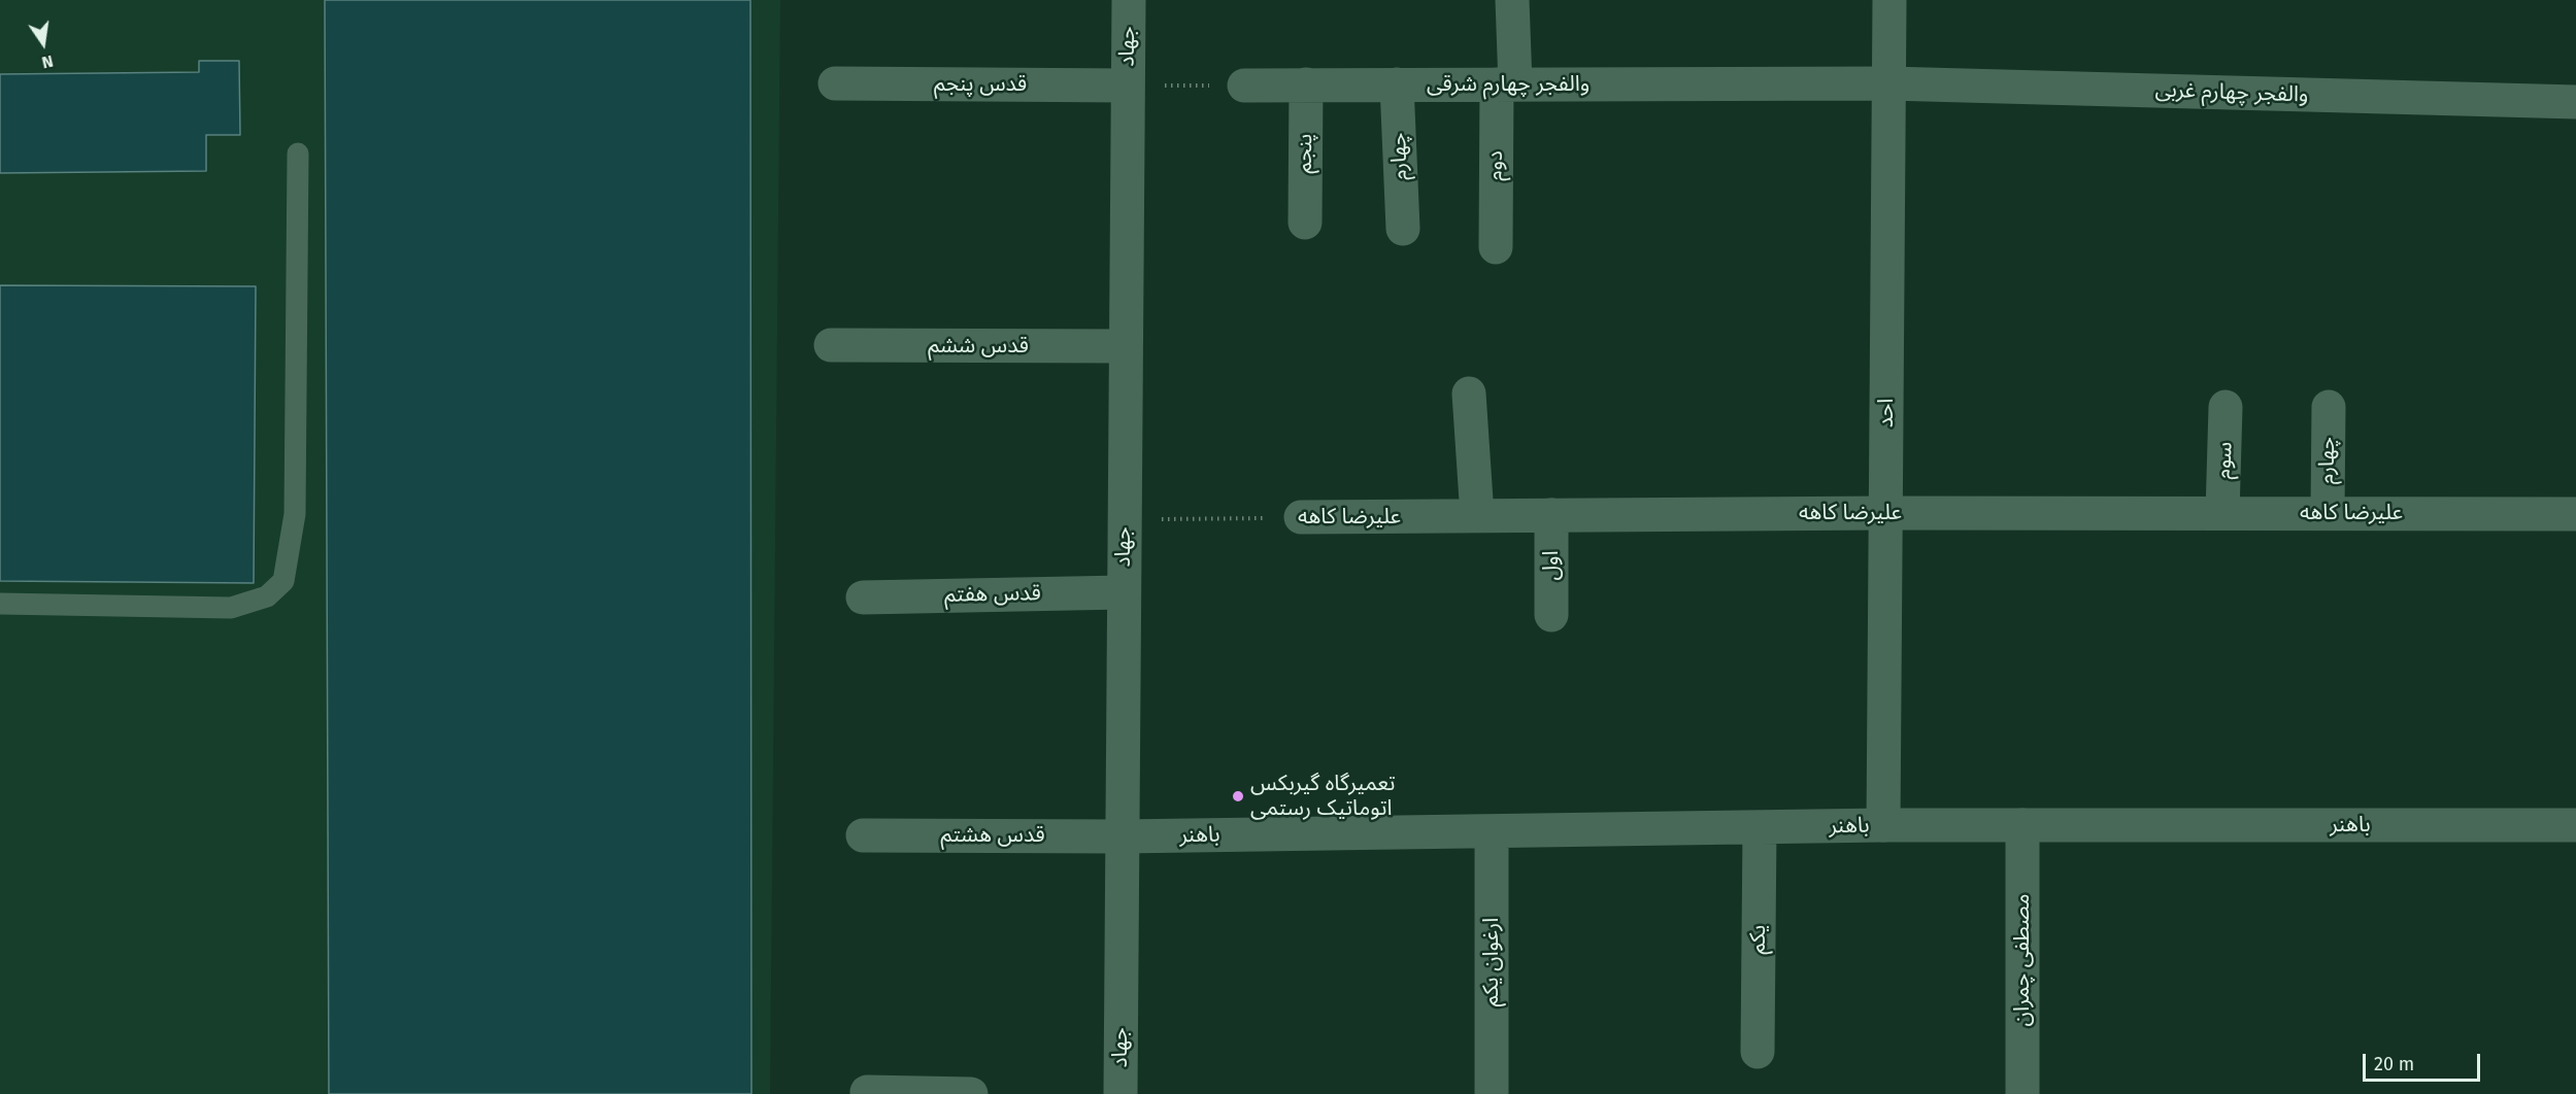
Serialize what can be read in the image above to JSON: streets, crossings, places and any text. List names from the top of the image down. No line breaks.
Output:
{"streets":{"street":["جهاد","قدس پنجم","والفجر چهارم شرقی","والفجر چهارم غربی","پنجم","چهارم","دوم","قدس ششم","احد","سوم","علیرضا کاهه","اول","قدس هفتم","باهنر","قدس هشتم","یکم","مصطفی چمران","ارغوان یکم"]},"crossings":[["جهاد","قدس پنجم"],["جهاد","قدس ششم"],["جهاد","علیرضا کاهه"],["جهاد","قدس هفتم"],["جهاد","باهنر"],["جهاد","قدس هشتم"],["والفجر چهارم شرقی","والفجر چهارم غربی"],["والفجر چهارم شرقی","پنجم"],["والفجر چهارم شرقی","چهارم"],["والفجر چهارم شرقی","دوم"],["والفجر چهارم شرقی","احد"],["والفجر چهارم غربی","احد"],["چهارم","علیرضا کاهه"],["احد","علیرضا کاهه"],["احد","باهنر"],["سوم","علیرضا کاهه"],["علیرضا کاهه","اول"],["باهنر","قدس هشتم"],["باهنر","یکم"],["باهنر","مصطفی چمران"],["باهنر","ارغوان یکم"]],"places":["تعمیرگاه گیربکس اتوماتیک رستمی"],"scale_bar":"20 m","north":"bottom"}
